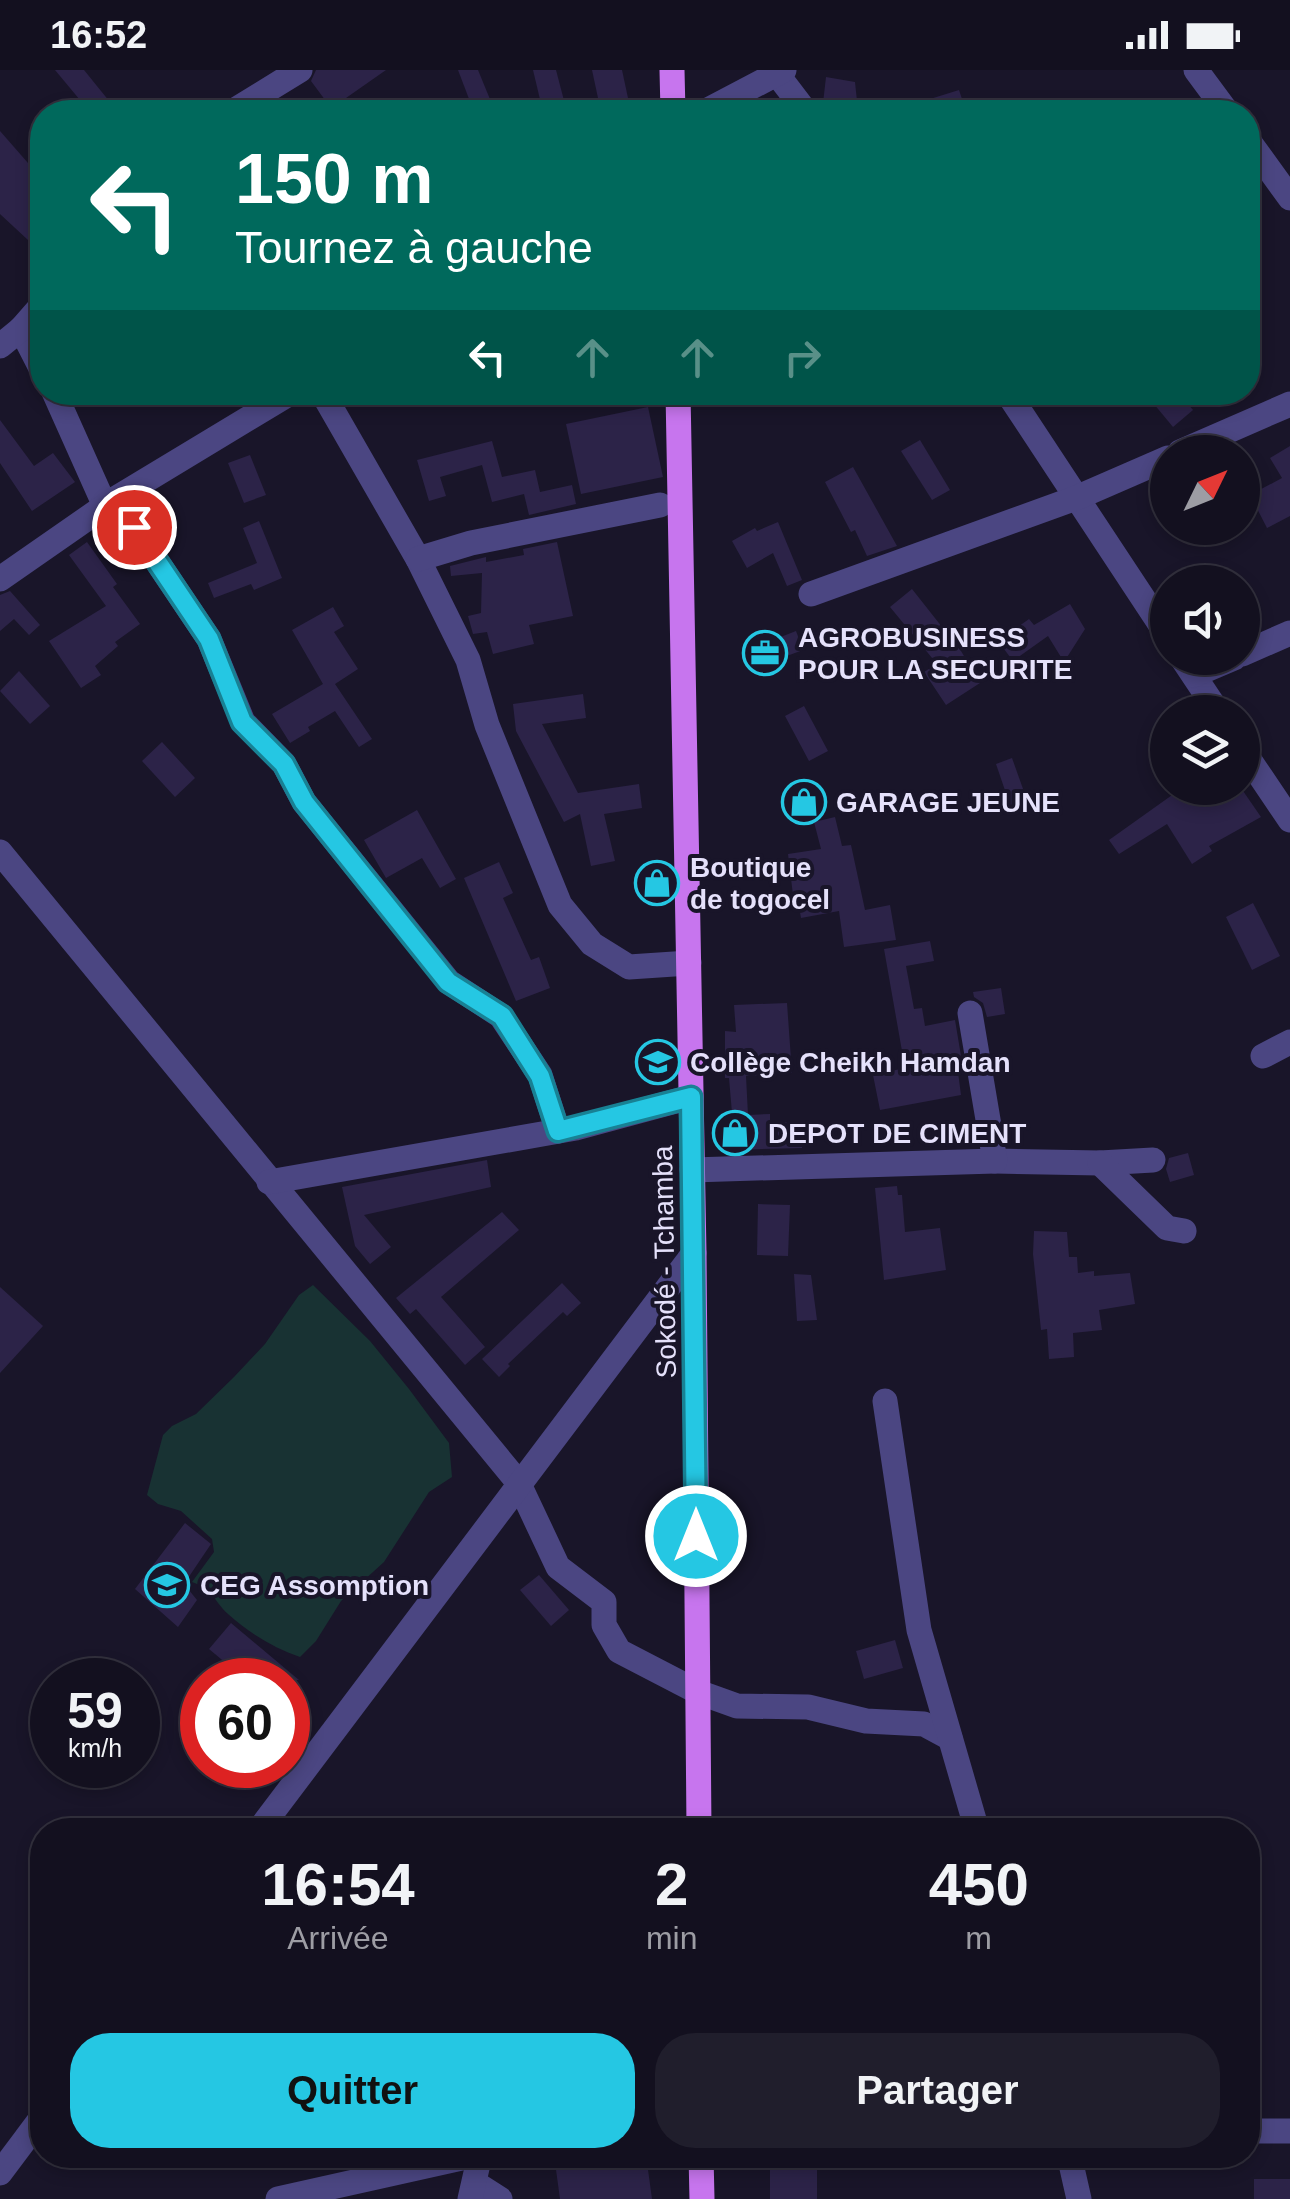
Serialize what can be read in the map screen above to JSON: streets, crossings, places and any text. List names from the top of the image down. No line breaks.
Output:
{"streets":{"main road":["Sokodé - Tchamba"]},"places":{"office":["AGROBUSINESS POUR LA SECURITE"],"shop":["GARAGE JEUNE","Boutique de togocel","DEPOT DE CIMENT"],"school or university":["Collège Cheikh Hamdan","CEG Assomption"]},"north":"top right","page":{"status":"16:52","turn":["150 m","Tournez à gauche"],"speed":"59 km/h","limit":"60","eta":["16:54","Arrivée","2","min","450","m"],"buttons":["Quitter","Partager"]}}
